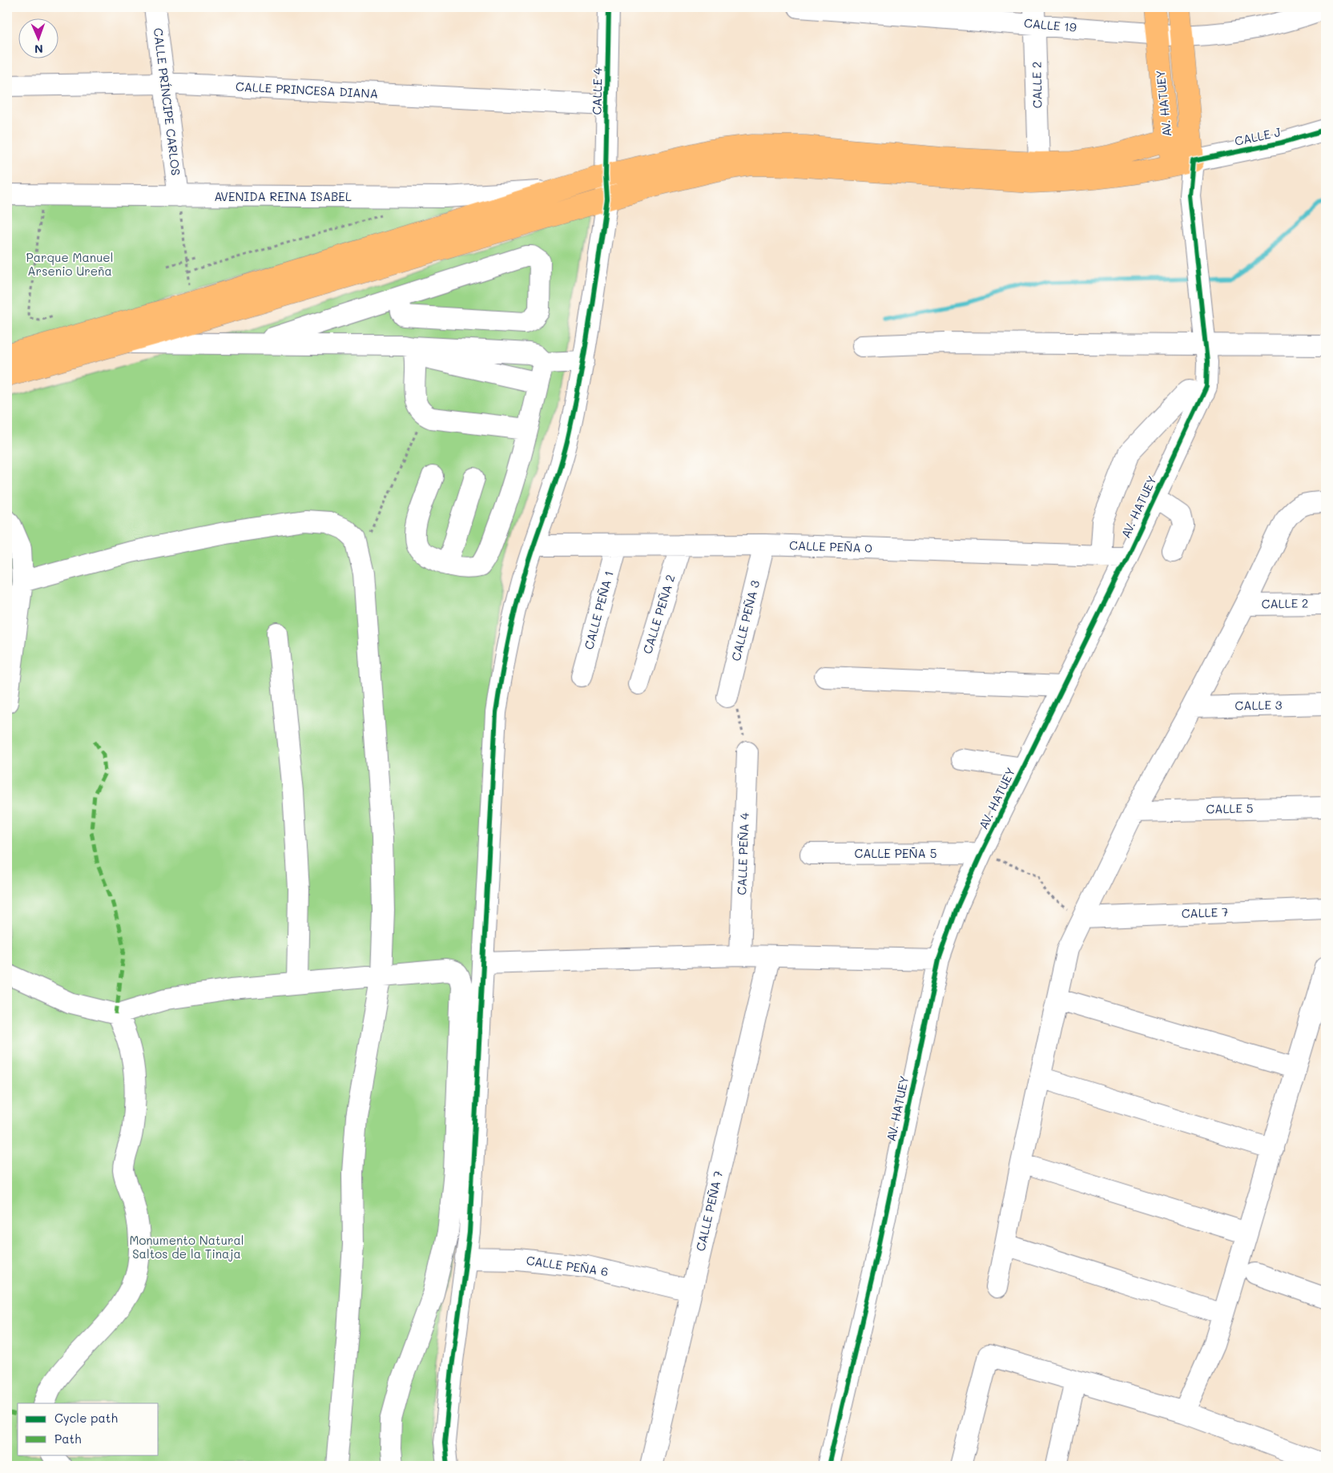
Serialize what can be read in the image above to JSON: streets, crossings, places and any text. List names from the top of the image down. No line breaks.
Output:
{"streets":{"main road":["AV. HATUEY"],"street":["CALLE 19","CALLE 2","CALLE PRINCESA DIANA","CALLE 4","CALLE PRÍNCIPE CARLOS","CALLE J","AVENIDA REINA ISABEL","CALLE PEÑA 0","CALLE PEÑA 1","CALLE PEÑA 2","CALLE PEÑA 3","CALLE 3","CALLE 5","CALLE PEÑA 4","CALLE PEÑA 5","CALLE 7","CALLE PEÑA 7","CALLE PEÑA 6"]},"crossings":[["CALLE 19","CALLE 2"],["CALLE 19","AV. HATUEY"],["CALLE PRINCESA DIANA","CALLE 4"],["CALLE PRINCESA DIANA","CALLE PRÍNCIPE CARLOS"],["CALLE 4","CALLE PEÑA 0"],["CALLE 4","CALLE PEÑA 6"],["CALLE PRÍNCIPE CARLOS","AVENIDA REINA ISABEL"],["AV. HATUEY","CALLE J"],["AV. HATUEY","CALLE PEÑA 0"],["AV. HATUEY","CALLE PEÑA 5"],["CALLE PEÑA 0","CALLE PEÑA 1"],["CALLE PEÑA 0","CALLE PEÑA 2"],["CALLE PEÑA 0","CALLE PEÑA 3"],["CALLE PEÑA 7","CALLE PEÑA 6"]],"parks":["Parque Manuel Arsenio Ureña","Monumento Natural Saltos de la Tinaja"],"legend":["Cycle path","Path"],"north":"bottom"}
